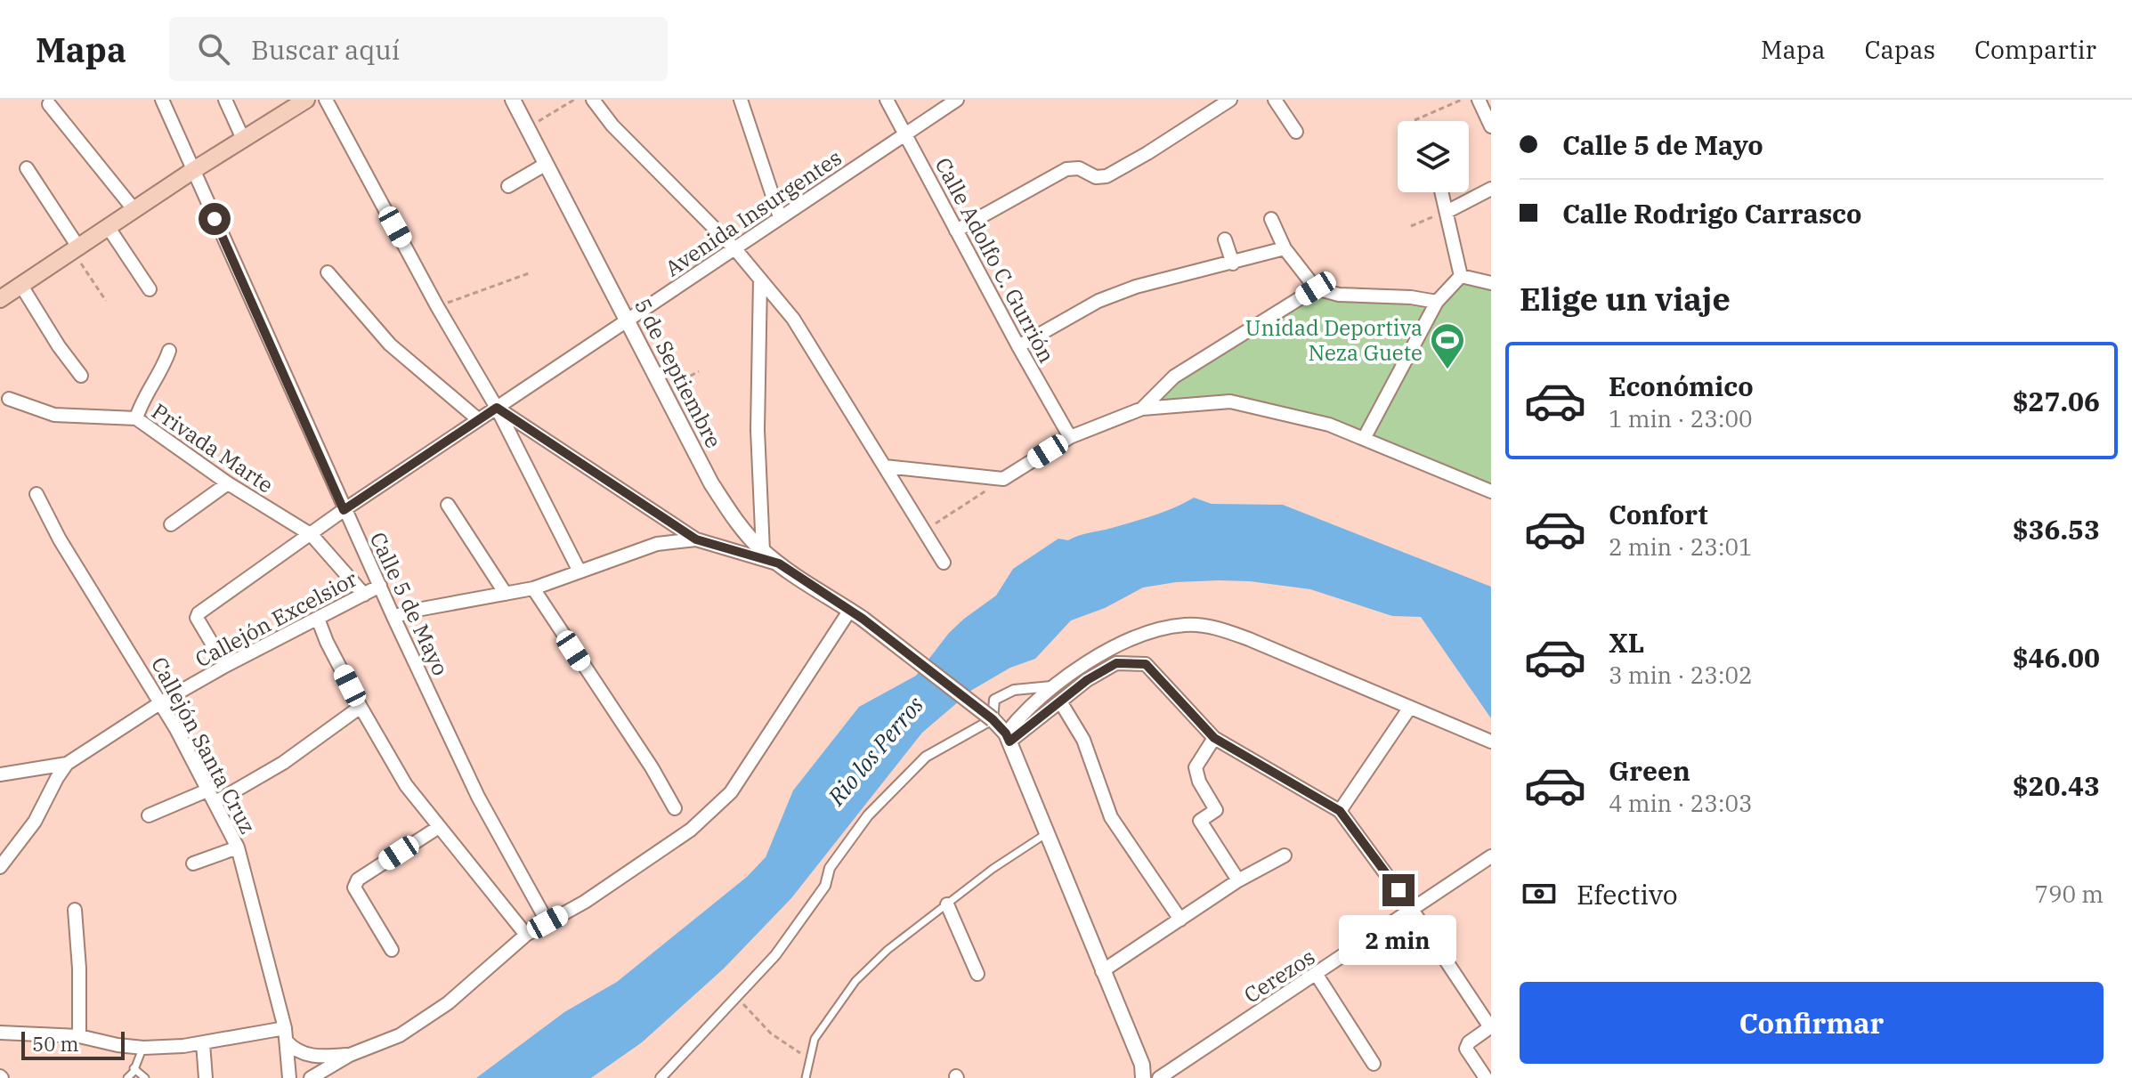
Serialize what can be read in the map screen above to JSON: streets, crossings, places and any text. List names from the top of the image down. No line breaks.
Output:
{"streets":{"street":["Avenida Insurgentes","Calle Adolfo C. Gurrión","5 de Septiembre","Privada Marte","Calle 5 de Mayo","Callejón Excelsior","Callejón Santa Cruz","Cerezos"]},"crossings":[["Avenida Insurgentes","Calle Adolfo C. Gurrión"],["Avenida Insurgentes","5 de Septiembre"],["Avenida Insurgentes","Privada Marte"],["Avenida Insurgentes","Calle 5 de Mayo"],["Avenida Insurgentes","Callejón Excelsior"],["Privada Marte","Callejón Excelsior"],["Calle 5 de Mayo","Callejón Excelsior"],["Callejón Excelsior","Callejón Santa Cruz"]],"water":["Rio los Perros"],"places":{"sports":["Unidad Deportiva Neza Guete"]},"scale_bar":"50 m","page":{"header":"Mapa","search":"Buscar aquí","nav":["Mapa","Capas","Compartir"],"banner":["Calle 5 de Mayo","Calle Rodrigo Carrasco"],"heading":"Elige un viaje","list":[{"name":"Económico","note":"1 min · 23:00","value":"$27.06"},{"name":"Confort","note":"2 min · 23:01","value":"$36.53"},{"name":"XL","note":"3 min · 23:02","value":"$46.00"},{"name":"Green","note":"4 min · 23:03","value":"$20.43"}],"pay":["Efectivo","790 m"],"bubble":"2 min","buttons":"Confirmar","scale":"50 m"}}
